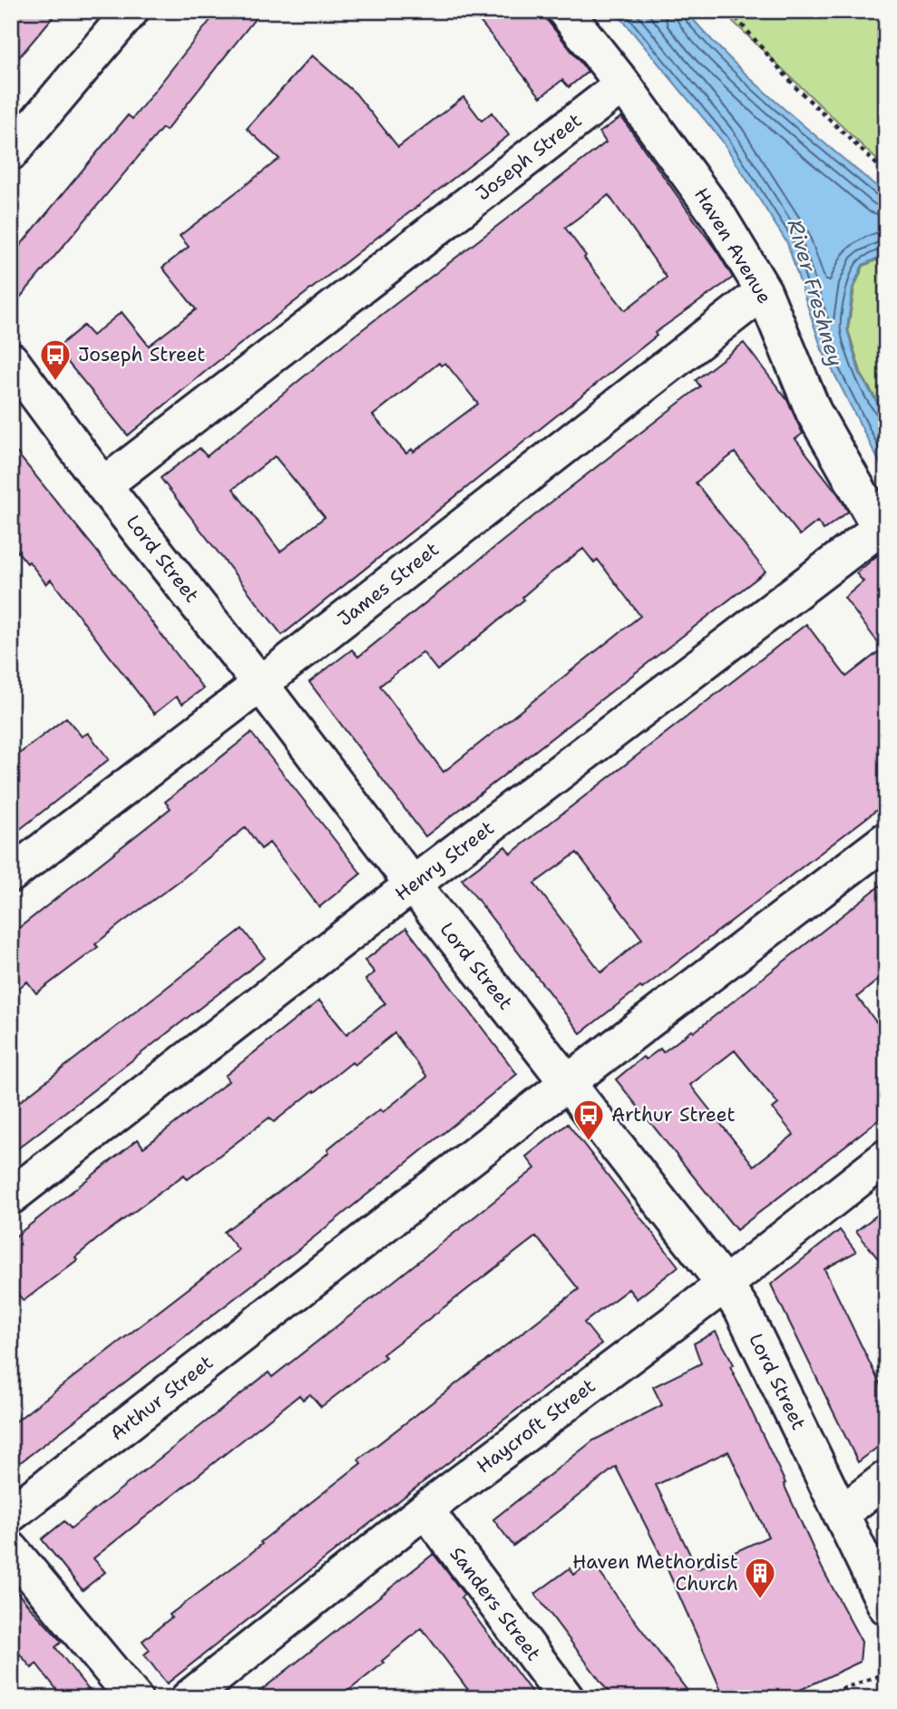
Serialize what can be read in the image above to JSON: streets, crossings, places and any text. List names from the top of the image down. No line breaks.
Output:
{"streets":{"street":["Joseph Street","Haven Avenue","Lord Street","James Street","Henry Street","Arthur Street","Haycroft Street","Sanders Street"]},"crossings":[["Joseph Street","Haven Avenue"],["Joseph Street","Lord Street"],["Haven Avenue","James Street"],["Haven Avenue","Henry Street"],["Lord Street","James Street"],["Lord Street","Henry Street"],["Lord Street","Arthur Street"],["Lord Street","Haycroft Street"],["Haycroft Street","Sanders Street"]],"water":["River Freshney"],"places":{"bus stop":["Joseph Street","Arthur Street"],"building":["Haven Methordist Church"]}}
